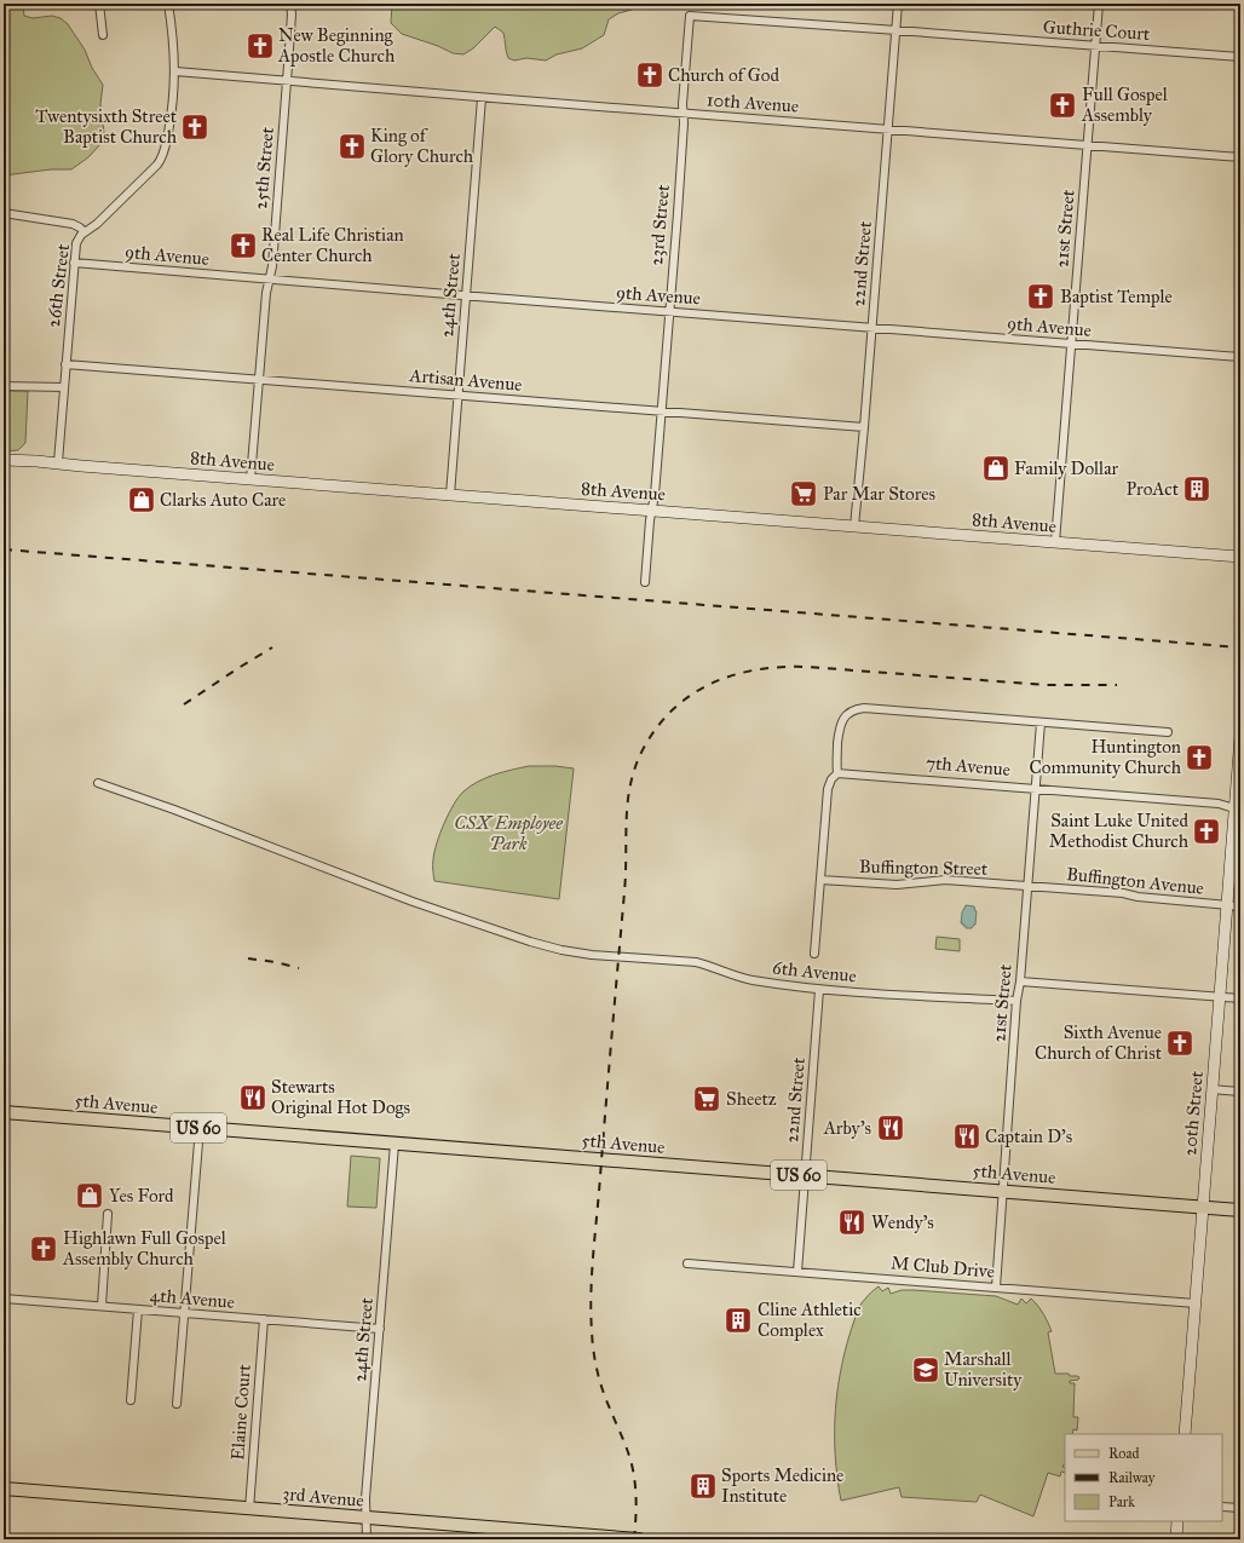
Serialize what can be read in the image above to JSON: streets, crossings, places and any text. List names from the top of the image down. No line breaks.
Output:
{"streets":{"main road":["8th Avenue","5th Avenue","20th Street","US 60","3rd Avenue"],"street":["Guthrie Court","10th Avenue","25th Street","23rd Street","21st Street","9th Avenue","22nd Street","26th Street","24th Street","Artisan Avenue","7th Avenue","Buffington Street","Buffington Avenue","6th Avenue","M Club Drive","4th Avenue","Elaine Court"]},"crossings":[["Guthrie Court","23rd Street"],["Guthrie Court","21st Street"],["Guthrie Court","22nd Street"],["10th Avenue","25th Street"],["10th Avenue","23rd Street"],["10th Avenue","21st Street"],["10th Avenue","22nd Street"],["10th Avenue","26th Street"],["10th Avenue","24th Street"],["25th Street","9th Avenue"],["25th Street","Artisan Avenue"],["25th Street","8th Avenue"],["23rd Street","9th Avenue"],["23rd Street","Artisan Avenue"],["23rd Street","8th Avenue"],["21st Street","9th Avenue"],["21st Street","8th Avenue"],["21st Street","7th Avenue"],["21st Street","Buffington Street"],["21st Street","Buffington Avenue"],["21st Street","6th Avenue"],["21st Street","5th Avenue"],["21st Street","M Club Drive"],["9th Avenue","22nd Street"],["9th Avenue","26th Street"],["9th Avenue","24th Street"],["22nd Street","Artisan Avenue"],["22nd Street","8th Avenue"],["22nd Street","6th Avenue"],["22nd Street","5th Avenue"],["22nd Street","M Club Drive"],["26th Street","Artisan Avenue"],["26th Street","8th Avenue"],["24th Street","Artisan Avenue"],["24th Street","8th Avenue"],["24th Street","5th Avenue"],["24th Street","4th Avenue"],["24th Street","3rd Avenue"],["7th Avenue","20th Street"],["Buffington Street","Buffington Avenue"],["Buffington Avenue","20th Street"],["5th Avenue","20th Street"],["20th Street","M Club Drive"],["4th Avenue","Elaine Court"],["Elaine Court","3rd Avenue"]],"parks":["CSX Employee Park"],"places":{"church":["New Beginning Apostle Church","Church of God","Full Gospel Assembly","Twentysixth Street Baptist Church","King of Glory Church","Real Life Christian Center Church","Baptist Temple","Huntington Community Church","Saint Luke United Methodist Church","Sixth Avenue Church of Christ","Highlawn Full Gospel Assembly Church"],"shop":["Family Dollar","Clarks Auto Care","Yes Ford"],"building":["ProAct","Cline Athletic Complex","Sports Medicine Institute"],"supermarket":["Par Mar Stores","Sheetz"],"restaurant":["Stewarts Original Hot Dogs","Arby's","Captain D's","Wendy's"],"school or university":["Marshall University"]},"legend":["Road","Railway","Park"]}
